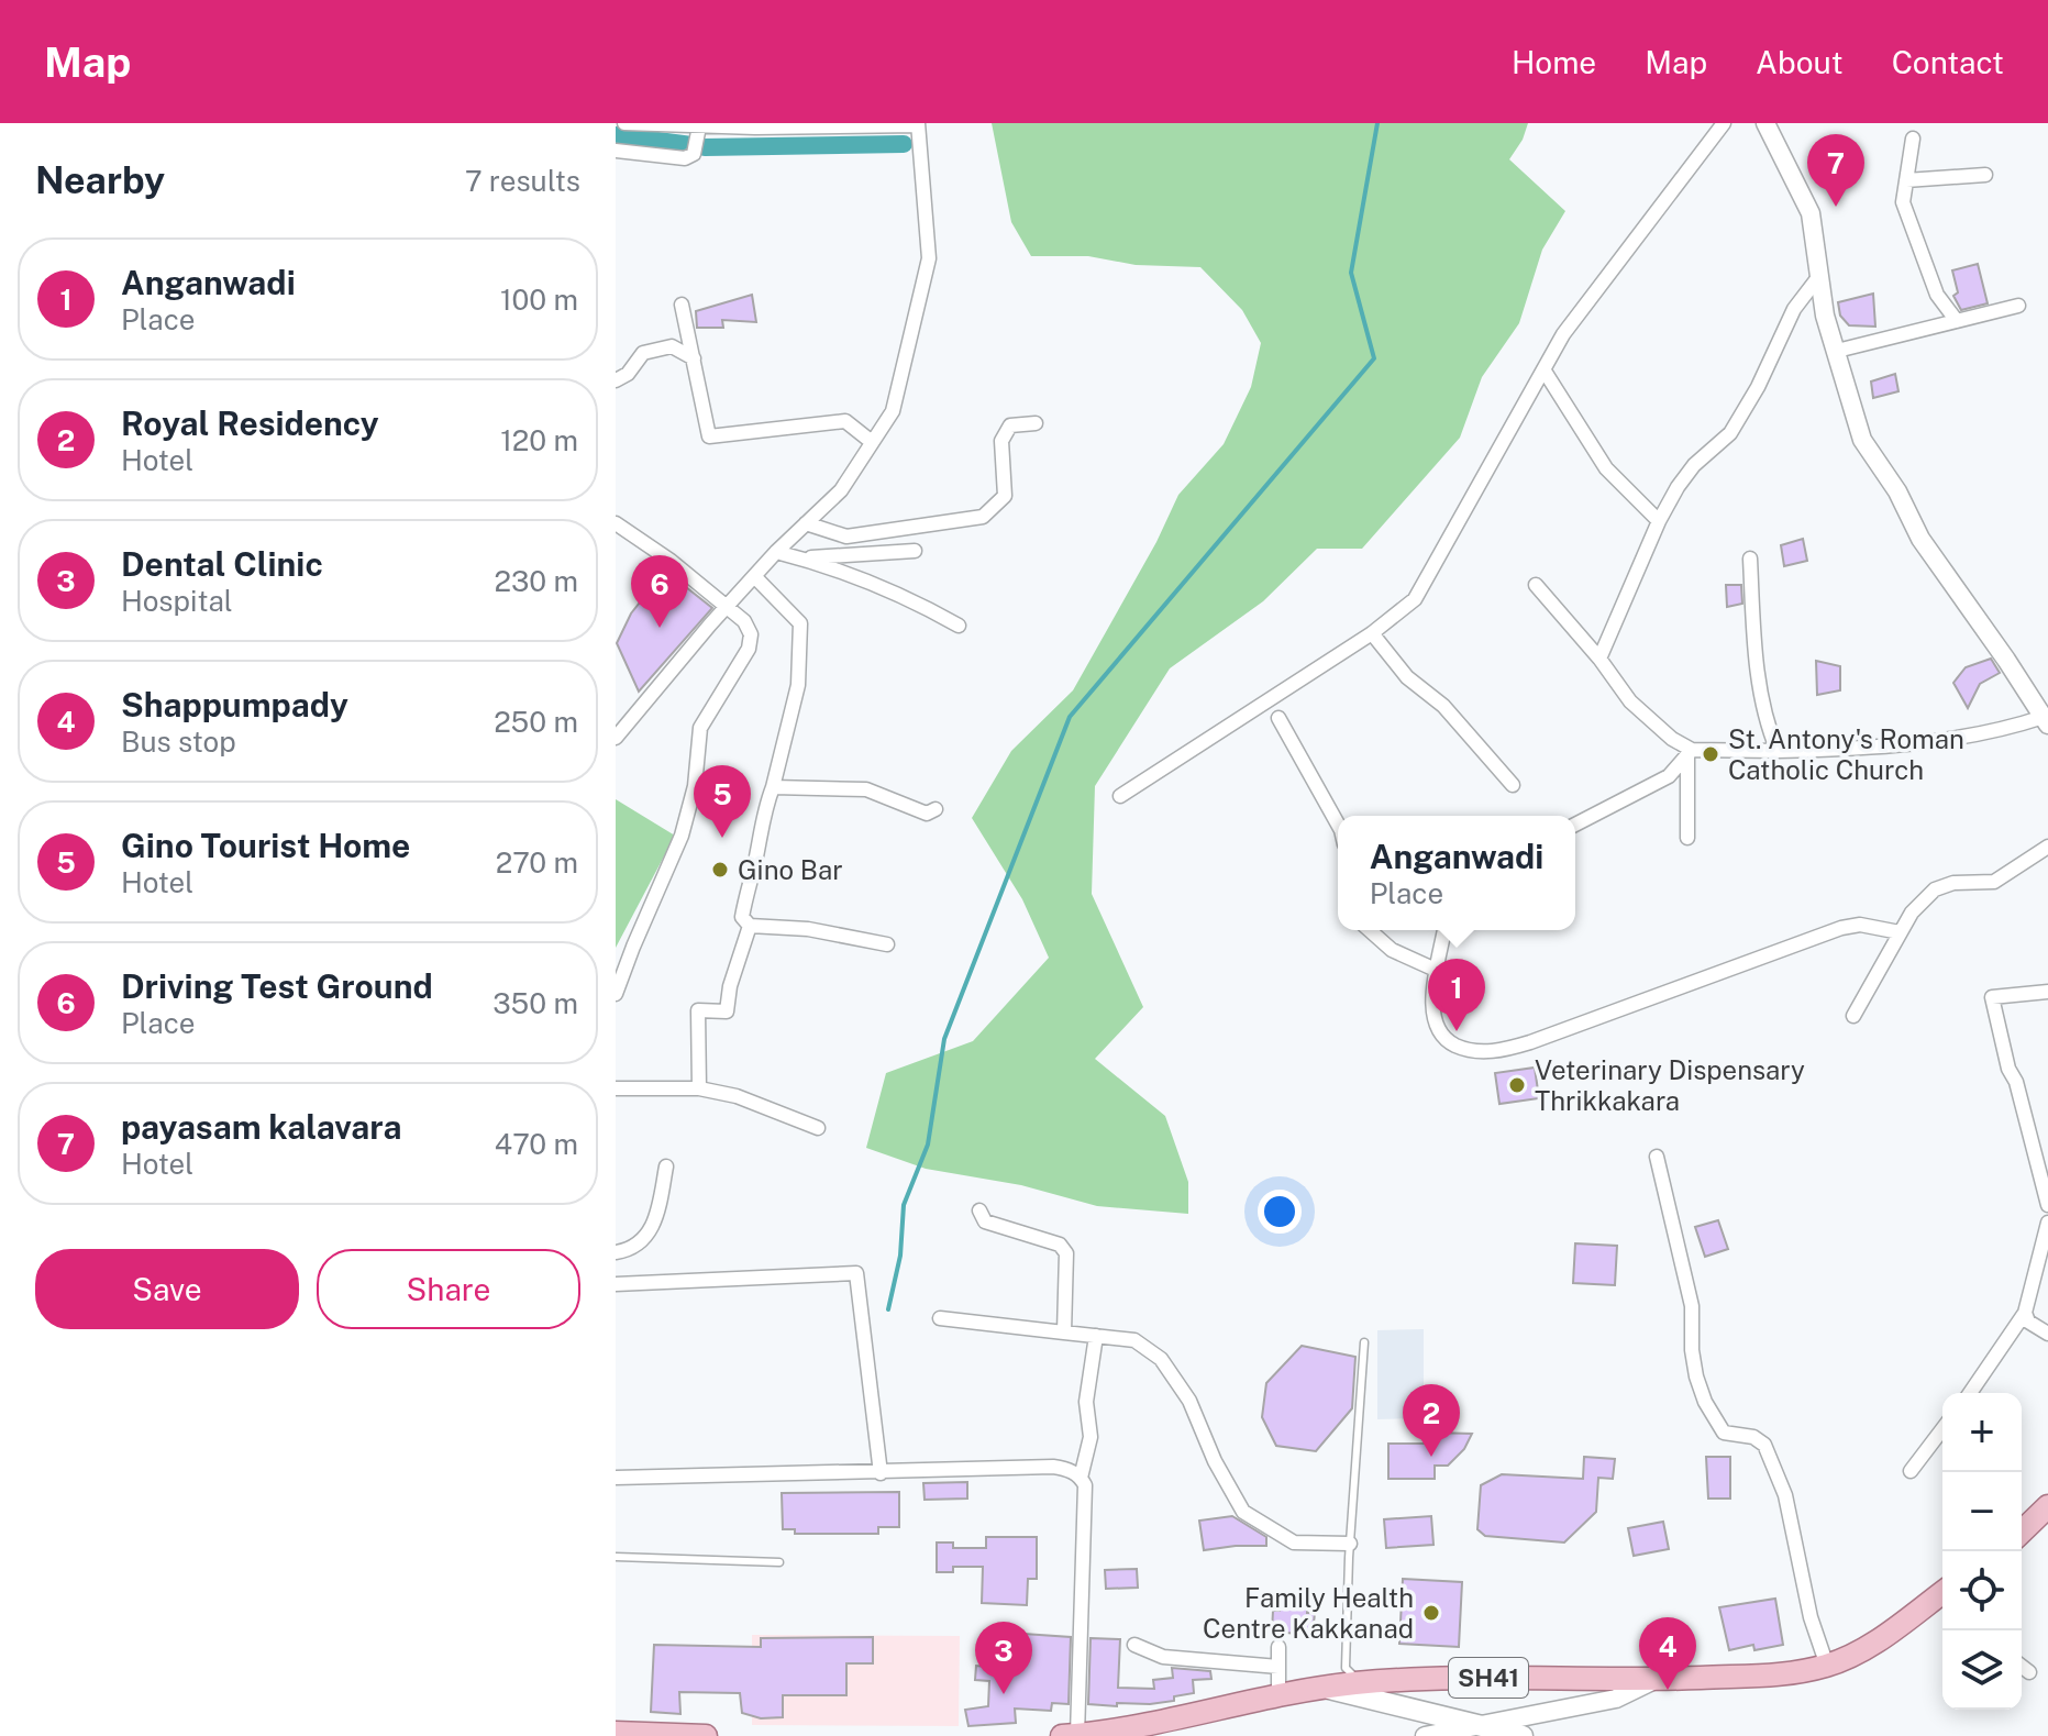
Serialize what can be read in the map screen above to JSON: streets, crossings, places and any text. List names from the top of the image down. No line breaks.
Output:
{"streets":{"main road":["SH41"]},"places":["St. Antony's Roman Catholic Church","Gino Bar","Veterinary Dispensary Thrikkakara","Family Health Centre Kakkanad"],"page":{"header":"Map","nav":["Home","Map","About","Contact"],"heading":["Nearby","7 results"],"pins":["7","6","5","1","2","4","3"],"list":[{"mark":"1","name":"Anganwadi","note":"Place","value":"100 m"},{"mark":"2","name":"Royal Residency","note":"Hotel","value":"120 m"},{"mark":"3","name":"Dental Clinic","note":"Hospital","value":"230 m"},{"mark":"4","name":"Shappumpady","note":"Bus stop","value":"250 m"},{"mark":"5","name":"Gino Tourist Home","note":"Hotel","value":"270 m"},{"mark":"6","name":"Driving Test Ground","note":"Place","value":"350 m"},{"mark":"7","name":"payasam kalavara","note":"Hotel","value":"470 m"}],"popup":["Anganwadi","Place"],"buttons":["Save","Share"],"map_buttons":["+","−"]}}
